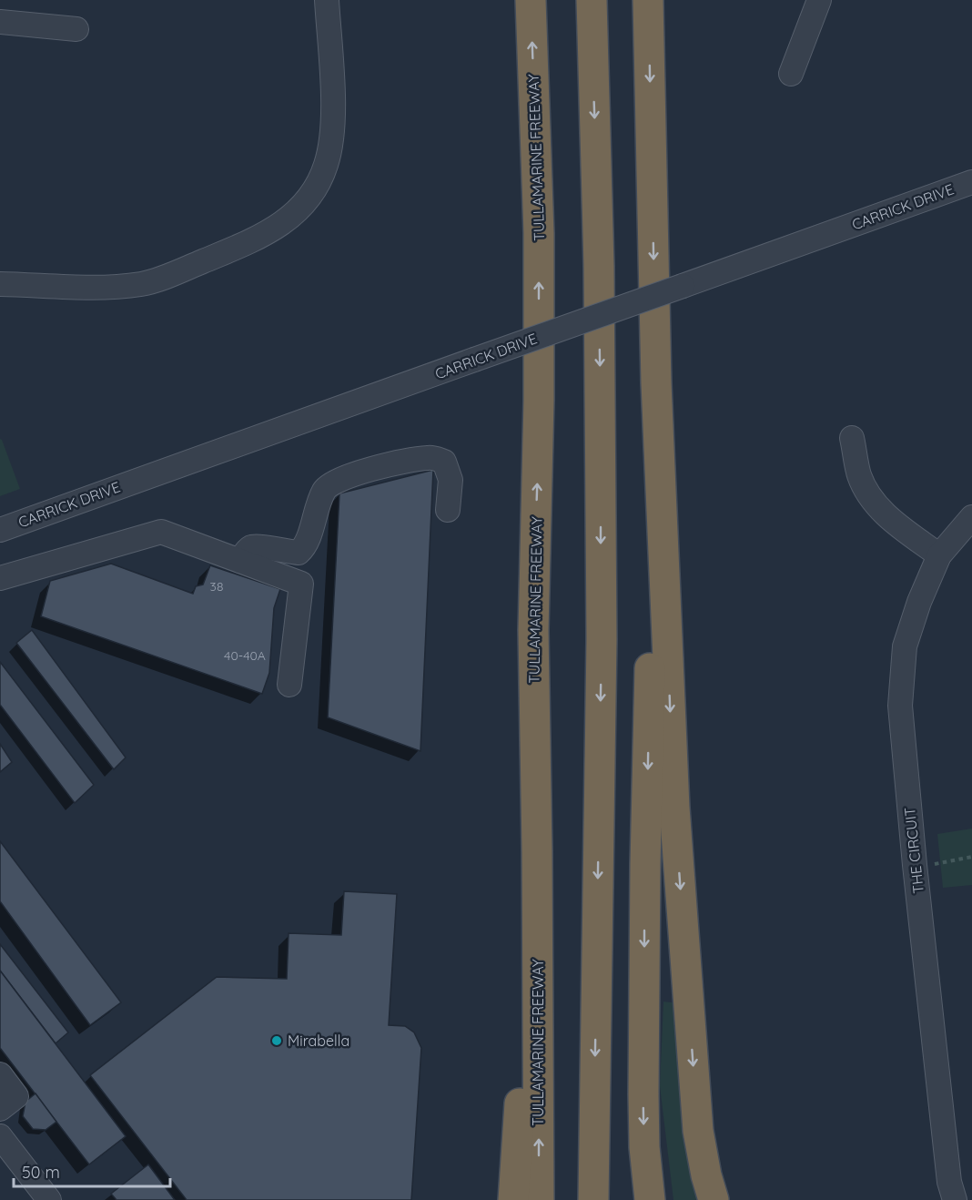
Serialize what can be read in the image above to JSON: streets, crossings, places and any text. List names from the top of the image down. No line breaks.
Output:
{"streets":{"highway":["TULLAMARINE FREEWAY"],"street":["CARRICK DRIVE","THE CIRCUIT"]},"places":["Mirabella"],"house_numbers":["38","40-40A"],"scale_bar":"50 m"}
